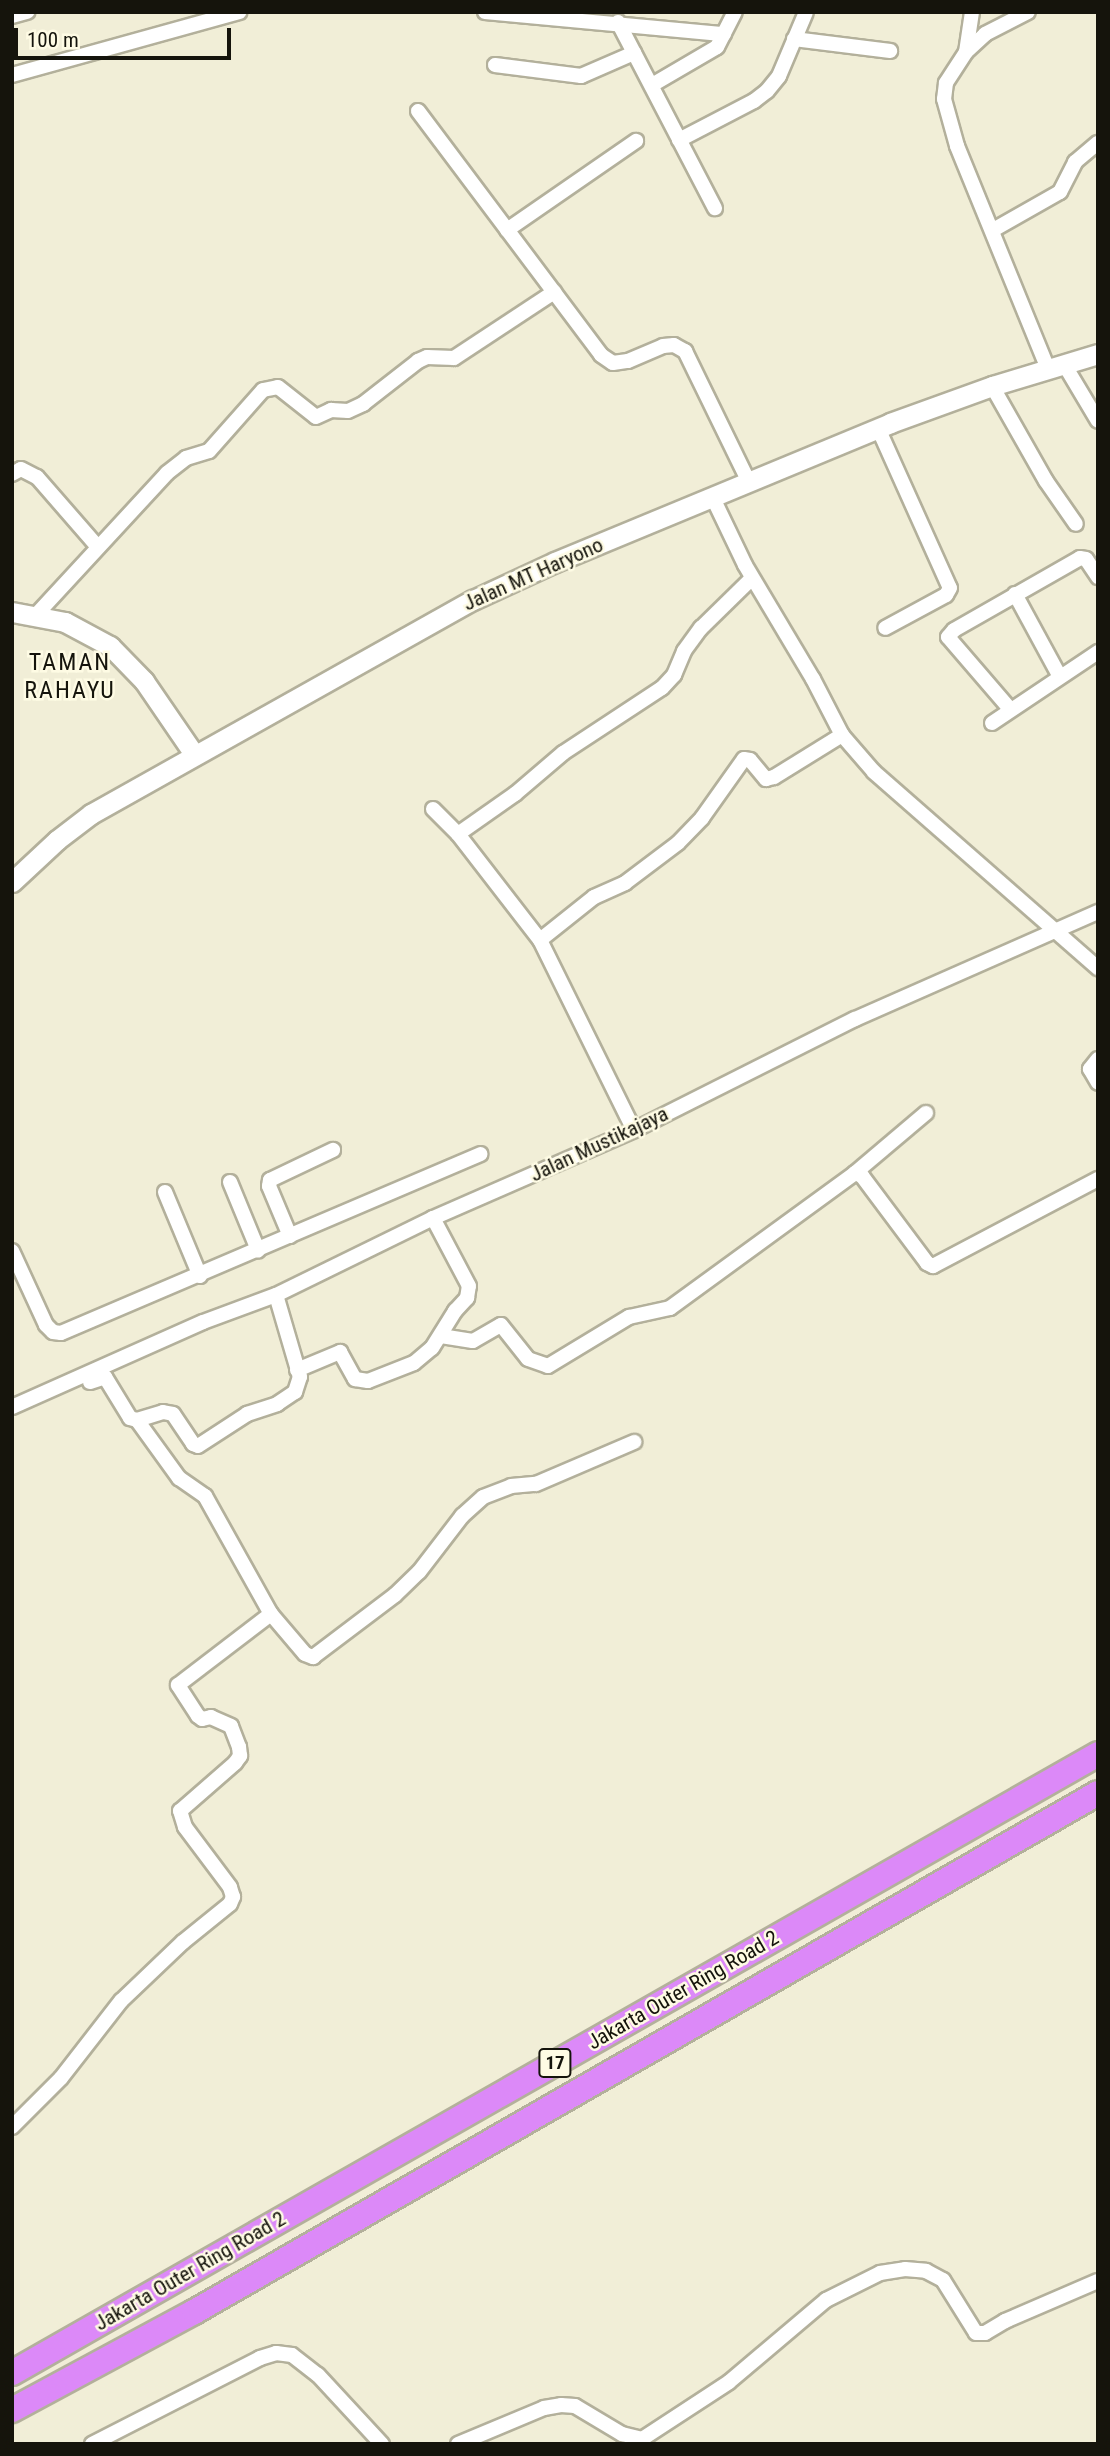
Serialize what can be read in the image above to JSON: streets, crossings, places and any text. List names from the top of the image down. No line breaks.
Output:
{"streets":{"highway":["Jakarta Outer Ring Road 2","17"],"main road":["Jalan MT Haryono"],"street":["Jalan Mustikajaya"]},"districts":["TAMAN RAHAYU"],"scale_bar":"100 m"}
